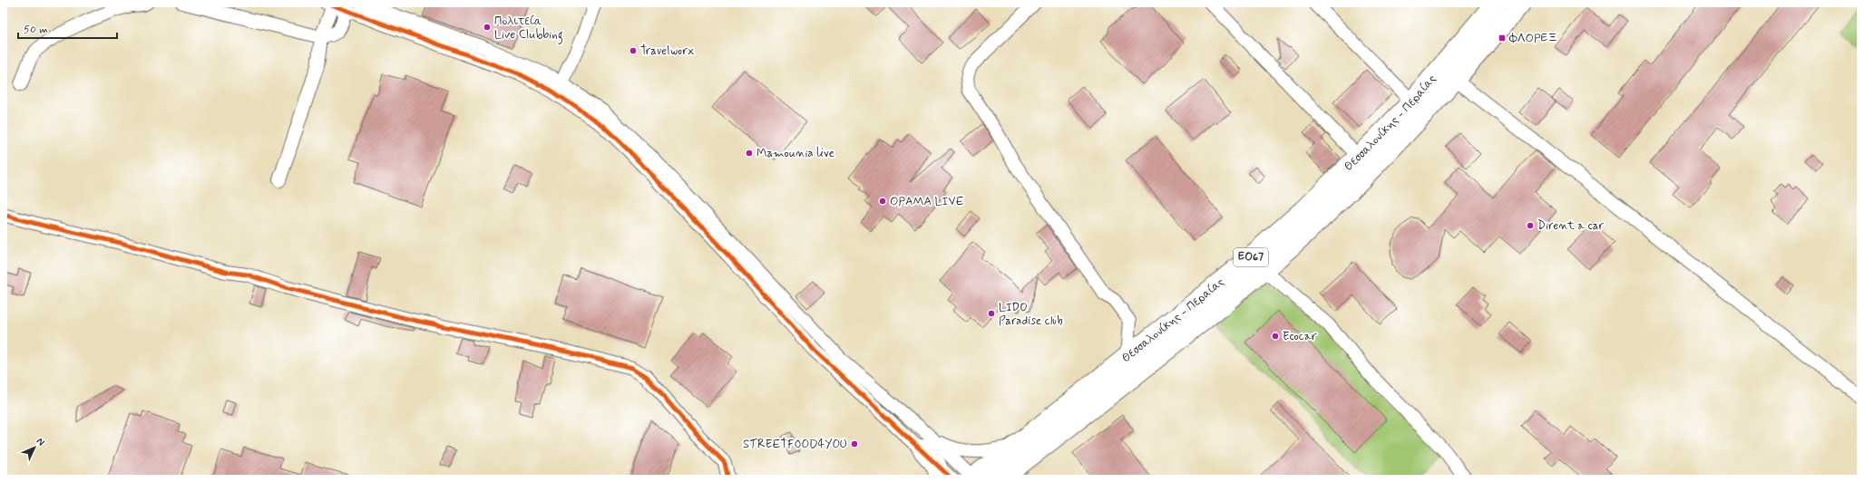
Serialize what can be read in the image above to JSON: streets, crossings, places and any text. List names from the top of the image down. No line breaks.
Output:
{"streets":{"main road":["Θεσσαλονίκης - Περαίας","ΕΟ67"]},"places":{"other":["Πολιτεία Live Clubbing","Travelworx","Mamounia live","ΟΡΑΜΑ LIVE","Dirent a car","LIDO Paradise club","Ecocar","STREETFOOD4YOU"],"transit":["ΦΛΟΡΕΞ"]},"scale_bar":"50 m","north":"top right"}
